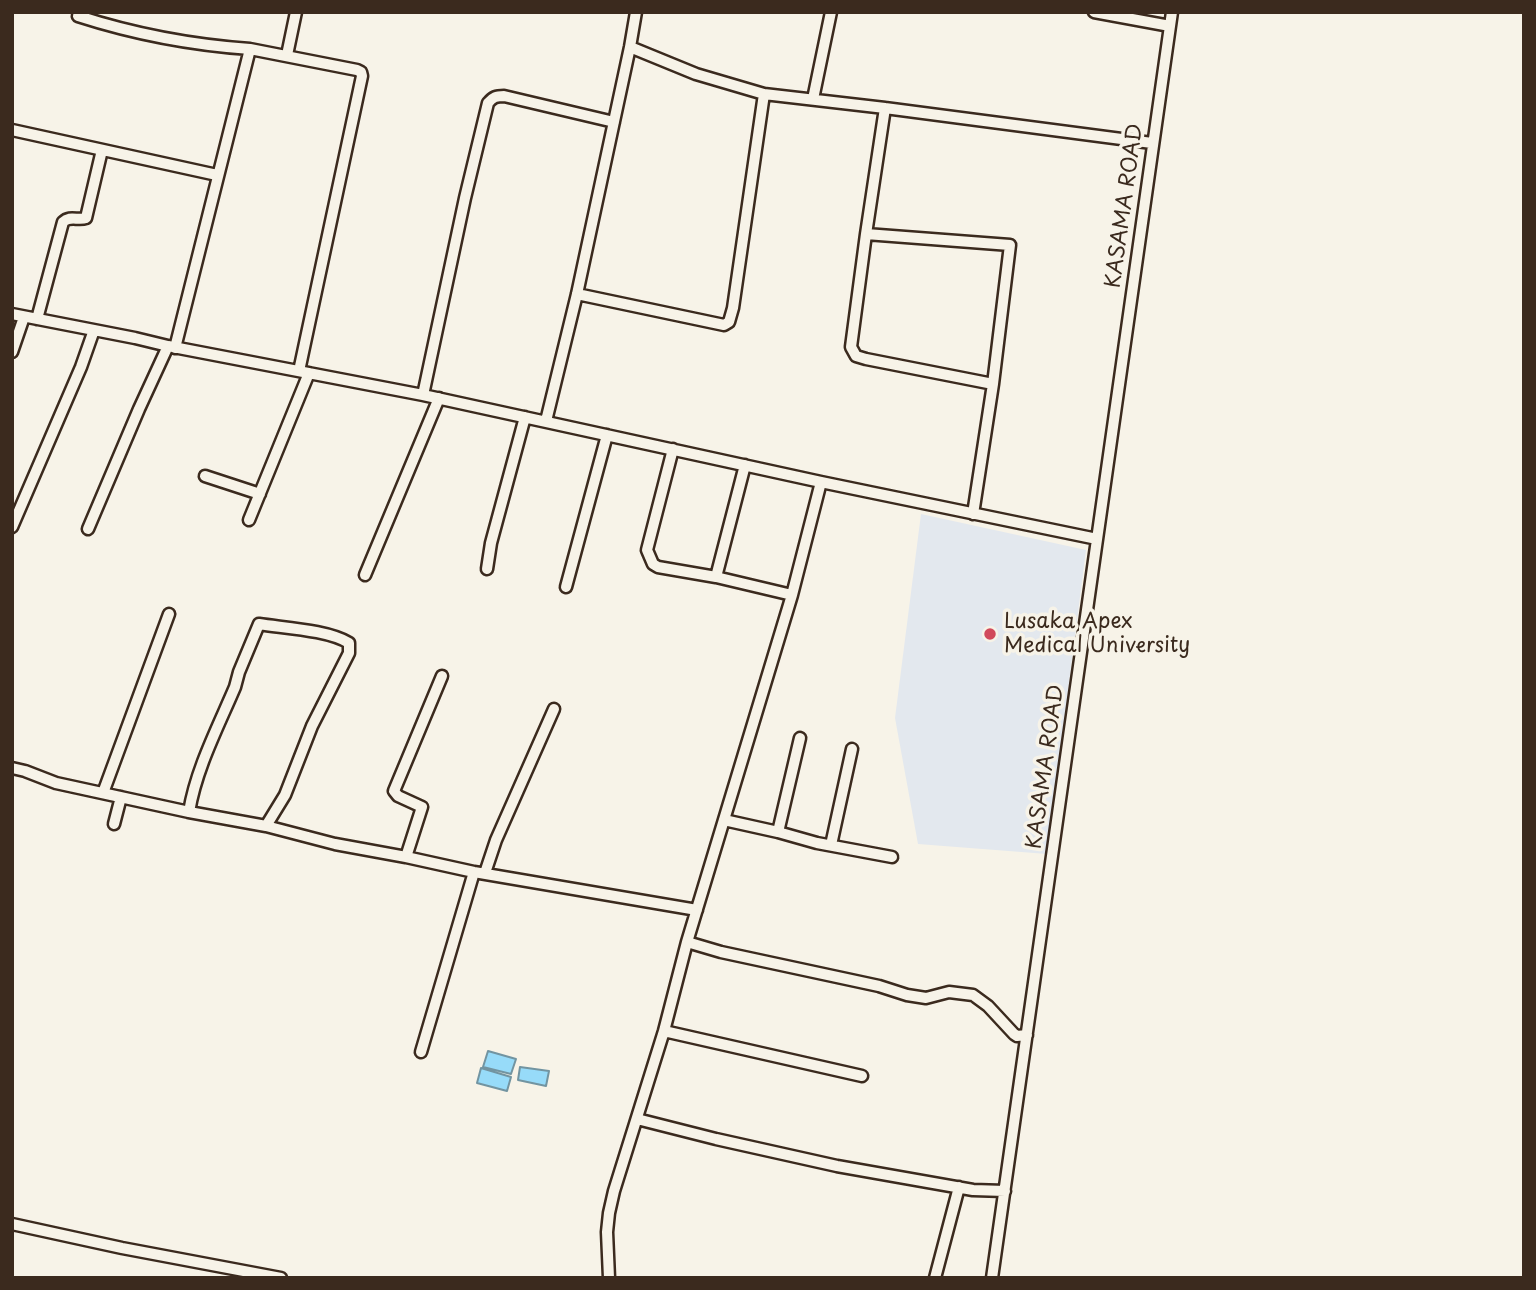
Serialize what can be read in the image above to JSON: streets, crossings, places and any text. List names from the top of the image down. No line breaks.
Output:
{"streets":{"street":["KASAMA ROAD"]},"places":["Lusaka Apex Medical University"]}
